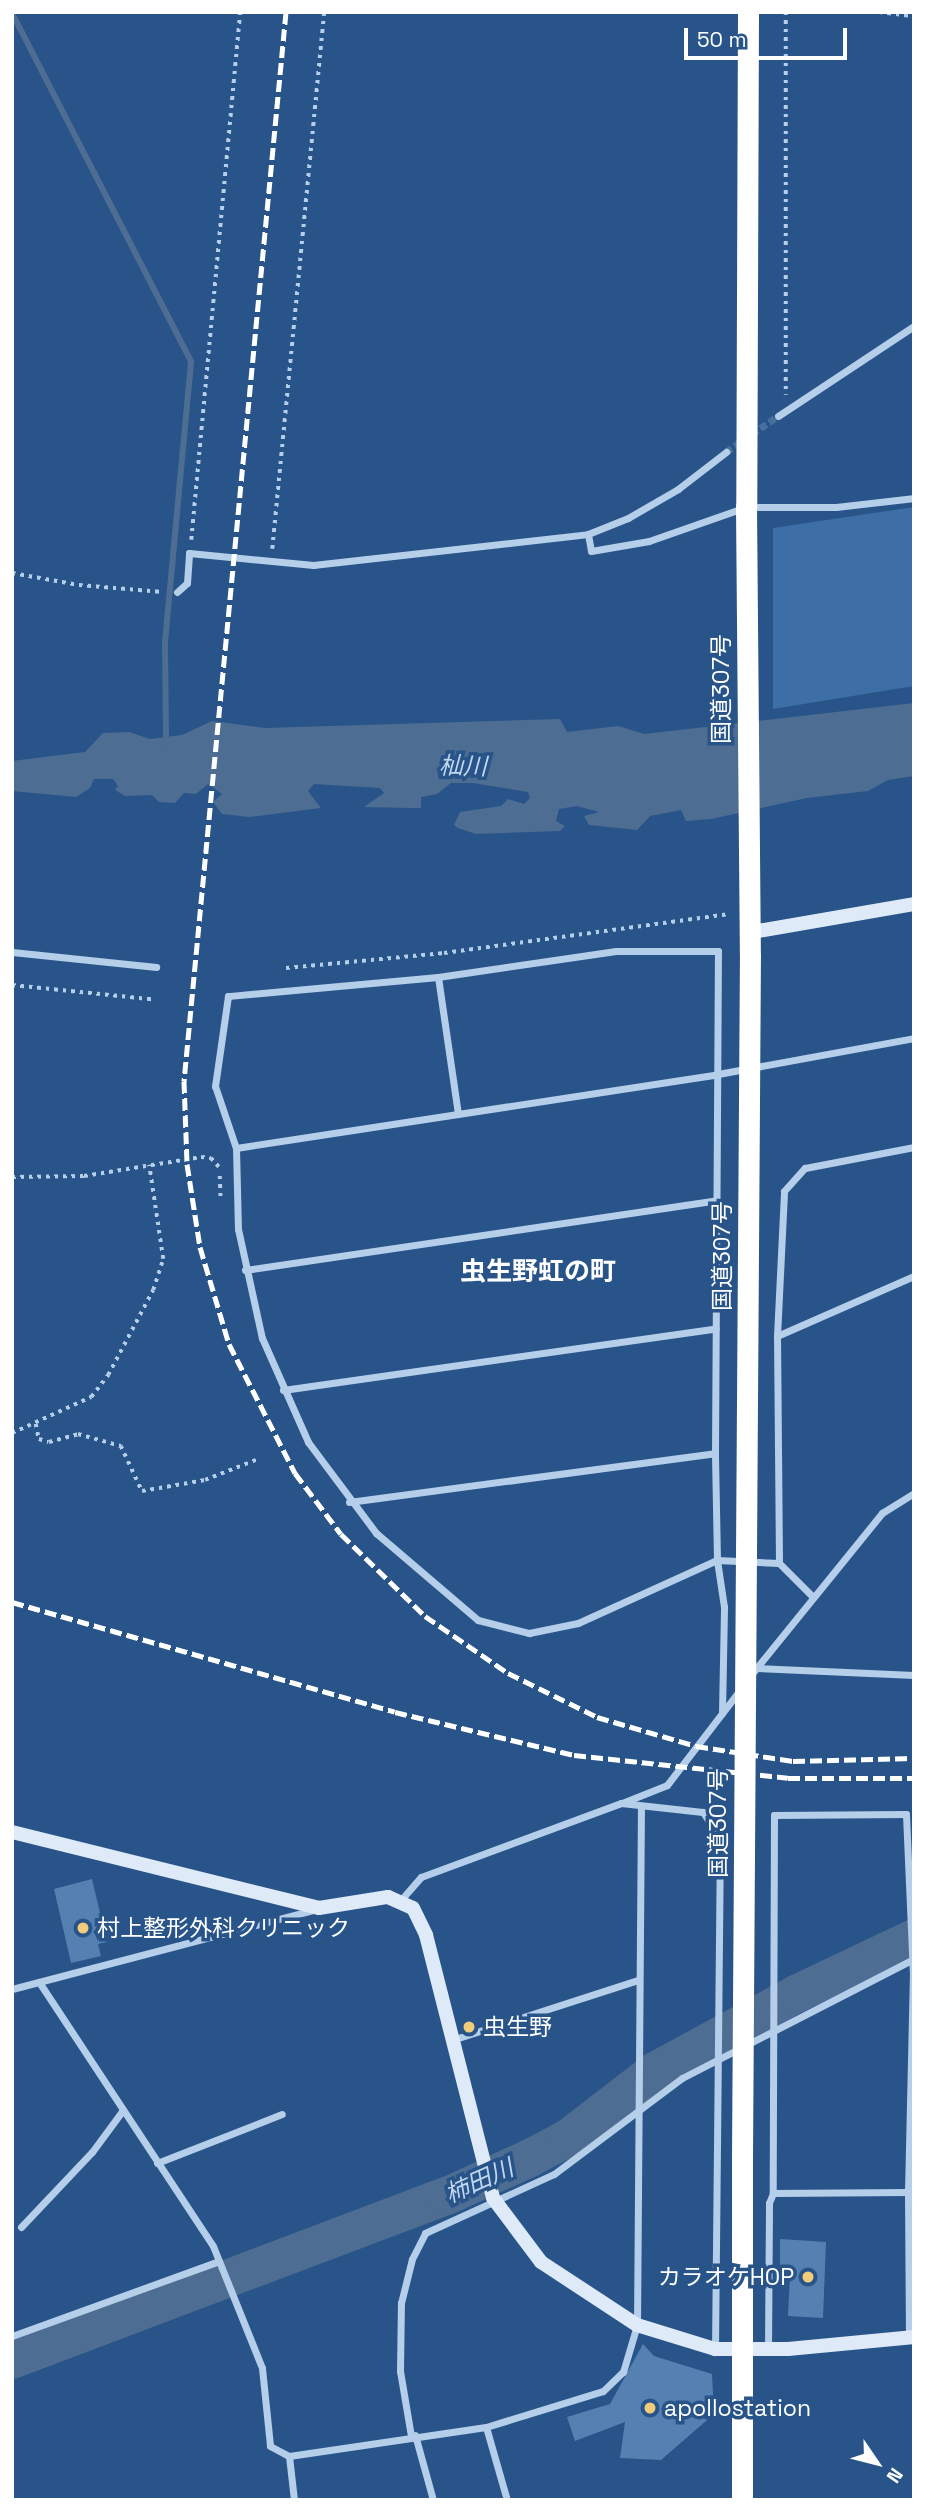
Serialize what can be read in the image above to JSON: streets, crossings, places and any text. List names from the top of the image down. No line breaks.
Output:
{"streets":{"highway":["国道307号"]},"districts":["虫生野虹の町"],"water":["杣川","柿田川"],"places":["村上整形外科クリニック","虫生野","カラオケHOP","apollostation"],"scale_bar":"50 m","north":"bottom right"}
